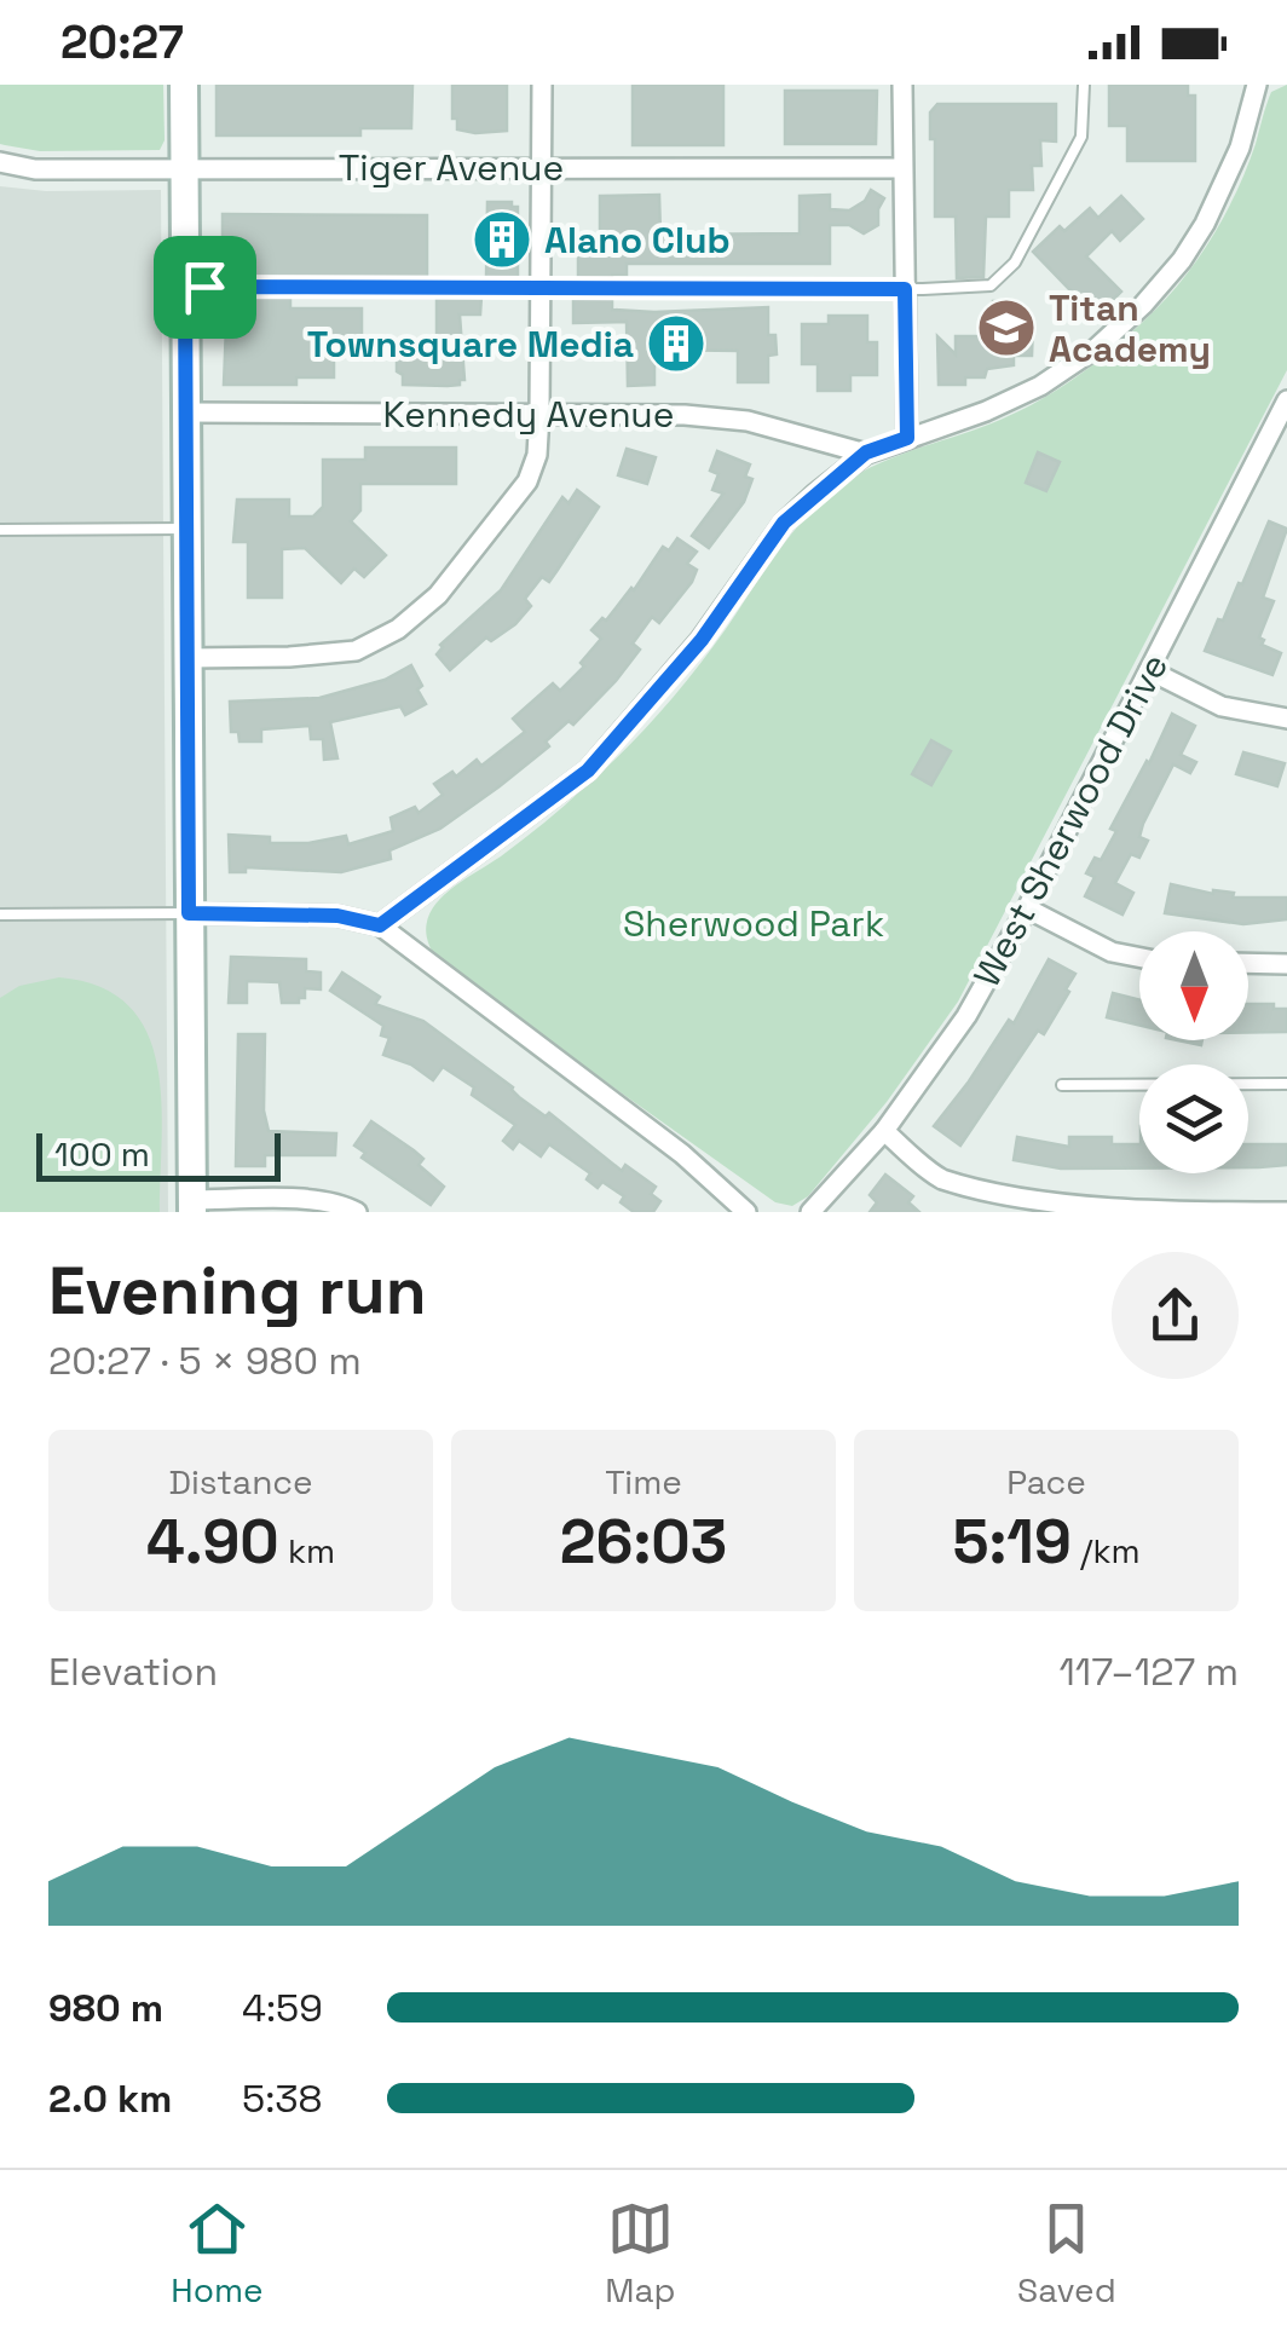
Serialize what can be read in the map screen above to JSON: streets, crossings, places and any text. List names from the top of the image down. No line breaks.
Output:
{"streets":{"street":["Tiger Avenue","Kennedy Avenue","West Sherwood Drive"]},"parks":["Sherwood Park"],"places":{"building":["Alano Club","Townsquare Media"],"school or university":["Titan Academy"]},"scale_bar":"100 m","north":"bottom","page":{"status":"20:27","scale":"100 m","heading":["Evening run","20:27 · 5 × 980 m"],"stats":[["Distance","4.90 km"],["Time","26:03"],["Pace","5:19 /km"]],"chart":["Elevation","117–127 m"],"list":[{"name":"980 m","note":"4:59"},{"name":"2.0 km","note":"5:38"}],"tabs":["Home","Map","Saved"]}}
